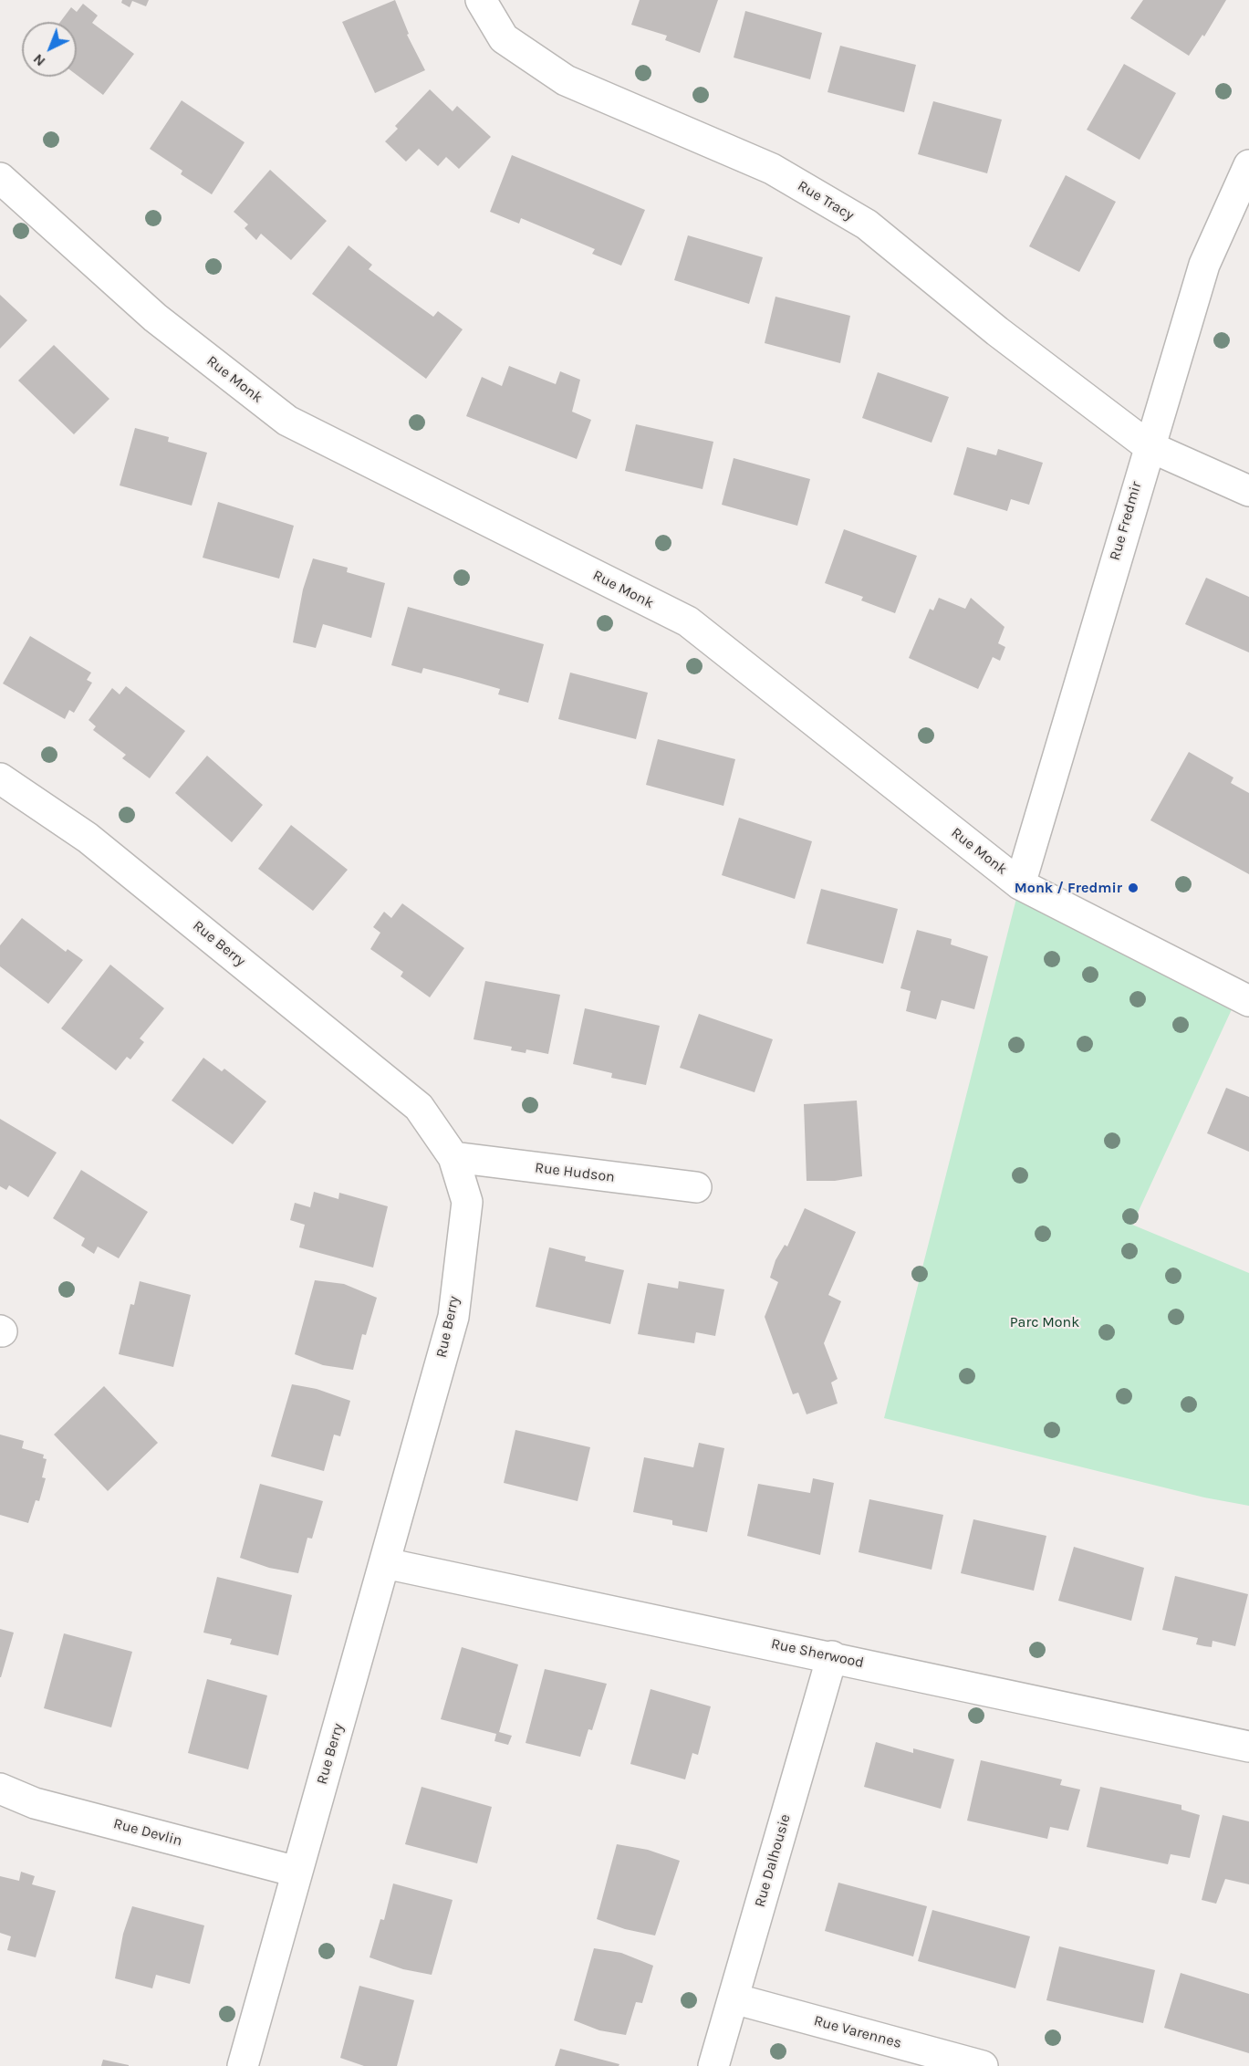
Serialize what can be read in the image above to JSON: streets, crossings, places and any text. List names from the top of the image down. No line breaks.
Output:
{"streets":{"street":["Rue Tracy","Rue Monk","Rue Fredmir","Rue Berry","Rue Hudson","Rue Sherwood","Rue Devlin","Rue Dalhousie","Rue Varennes"]},"crossings":[["Rue Tracy","Rue Fredmir"],["Rue Monk","Rue Fredmir"],["Rue Berry","Rue Hudson"],["Rue Berry","Rue Sherwood"],["Rue Berry","Rue Devlin"],["Rue Sherwood","Rue Dalhousie"],["Rue Dalhousie","Rue Varennes"]],"parks":["Parc Monk"],"places":["Monk / Fredmir"],"north":"bottom left"}
